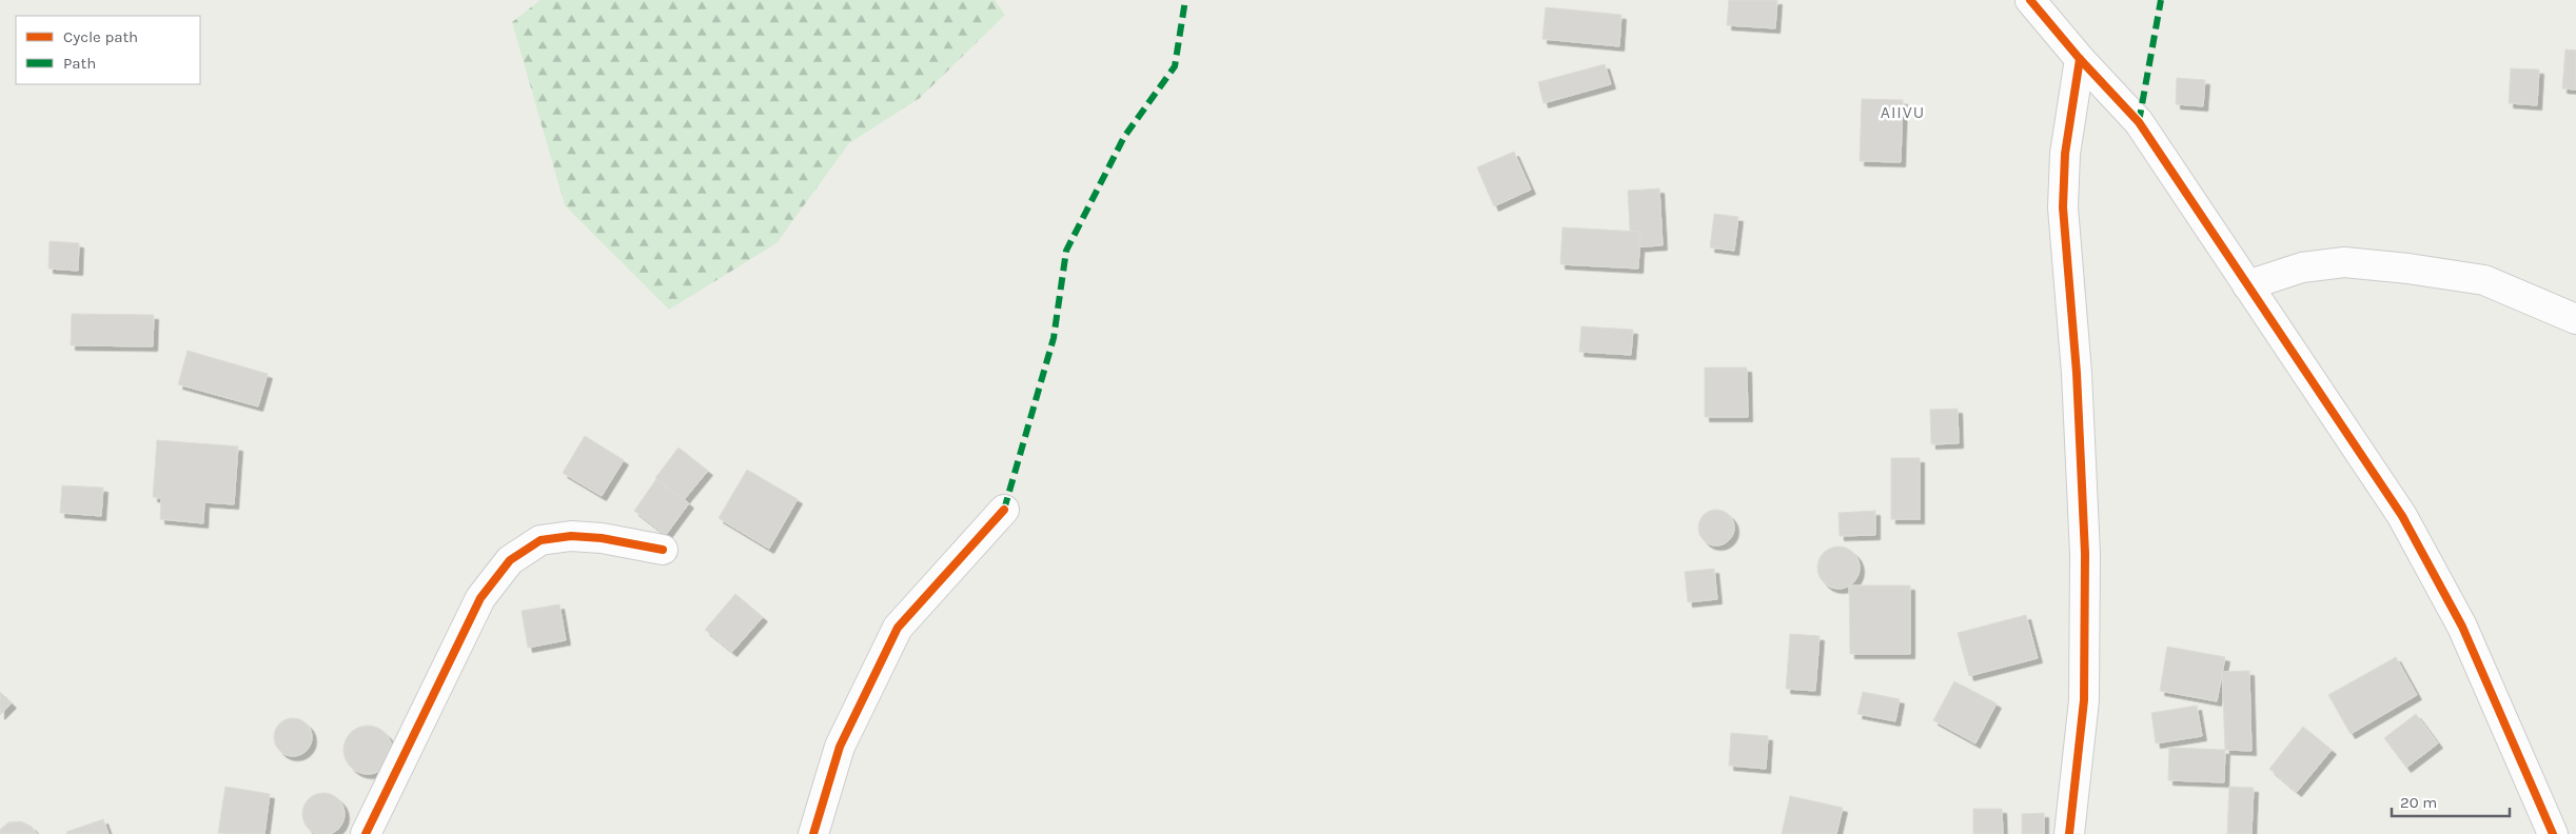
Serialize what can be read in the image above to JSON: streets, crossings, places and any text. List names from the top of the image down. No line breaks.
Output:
{"districts":["AIIVU"],"legend":["Cycle path","Path"],"scale_bar":"20 m"}
